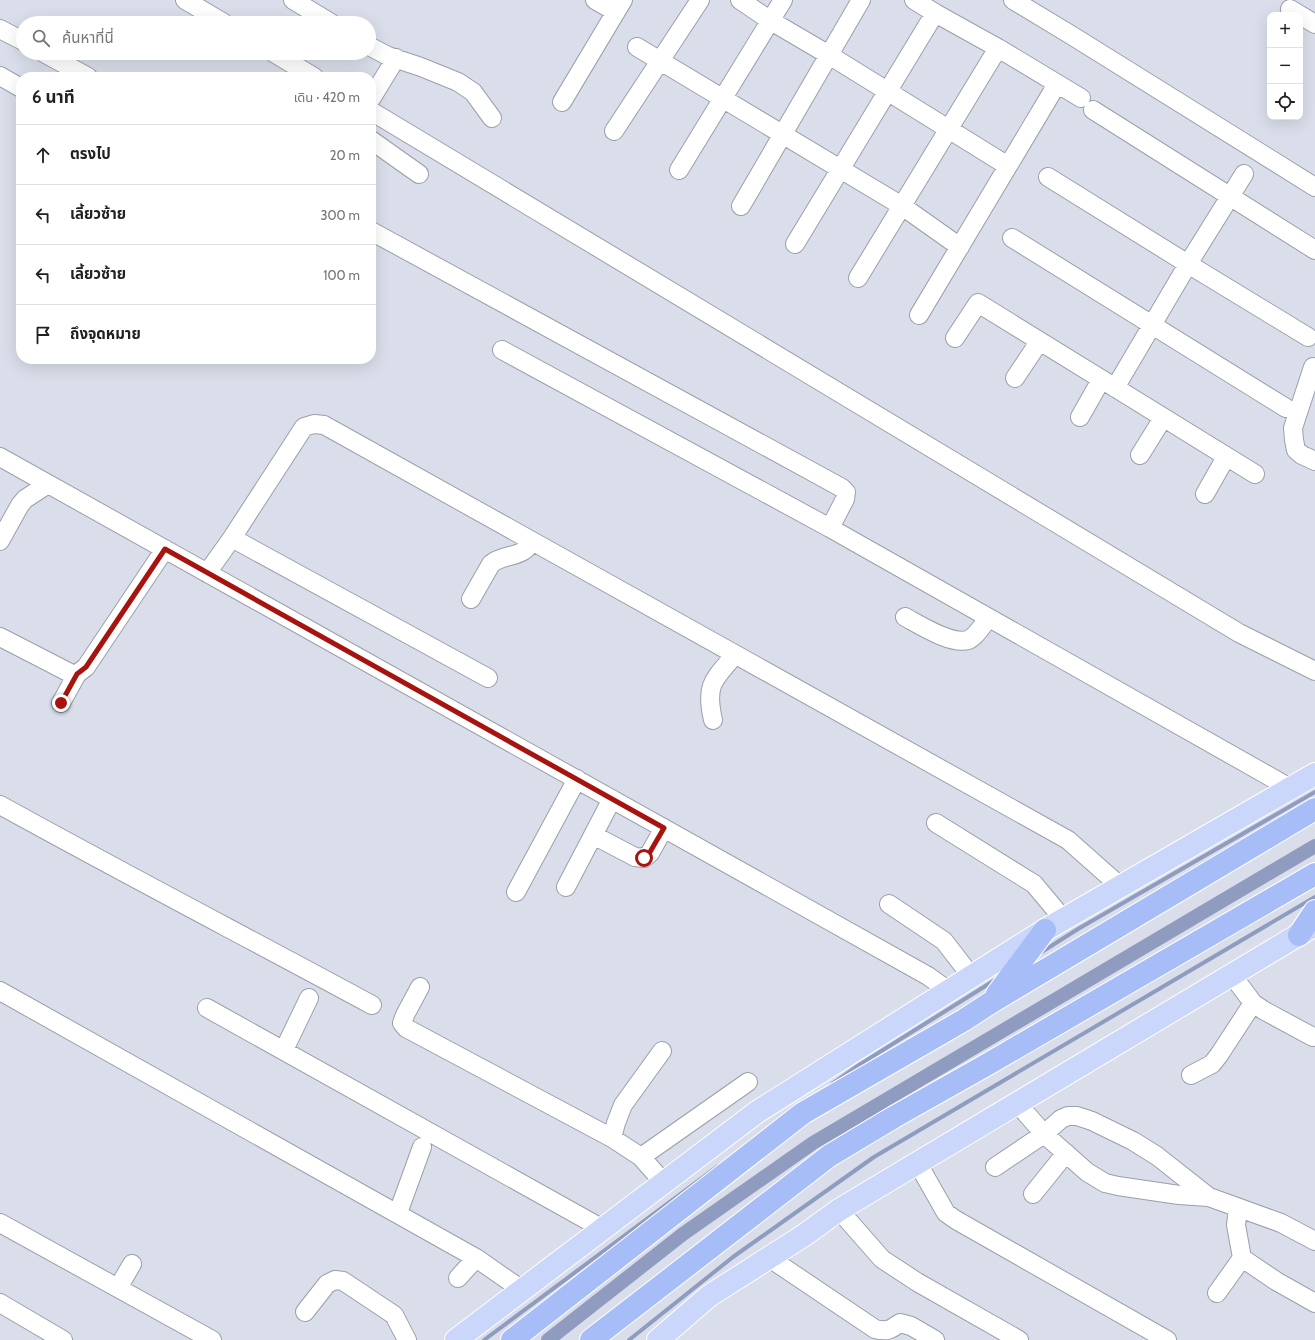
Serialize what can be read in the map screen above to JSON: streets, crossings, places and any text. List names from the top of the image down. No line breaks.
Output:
{"page":{"map_buttons":["+","−"],"search":"ค้นหาที่นี่","heading":["6 นาที","เดิน · 420 m"],"list":[["ตรงไป","20 m"],["เลี้ยวซ้าย","300 m"],["เลี้ยวซ้าย","100 m"],"ถึงจุดหมาย"]}}
